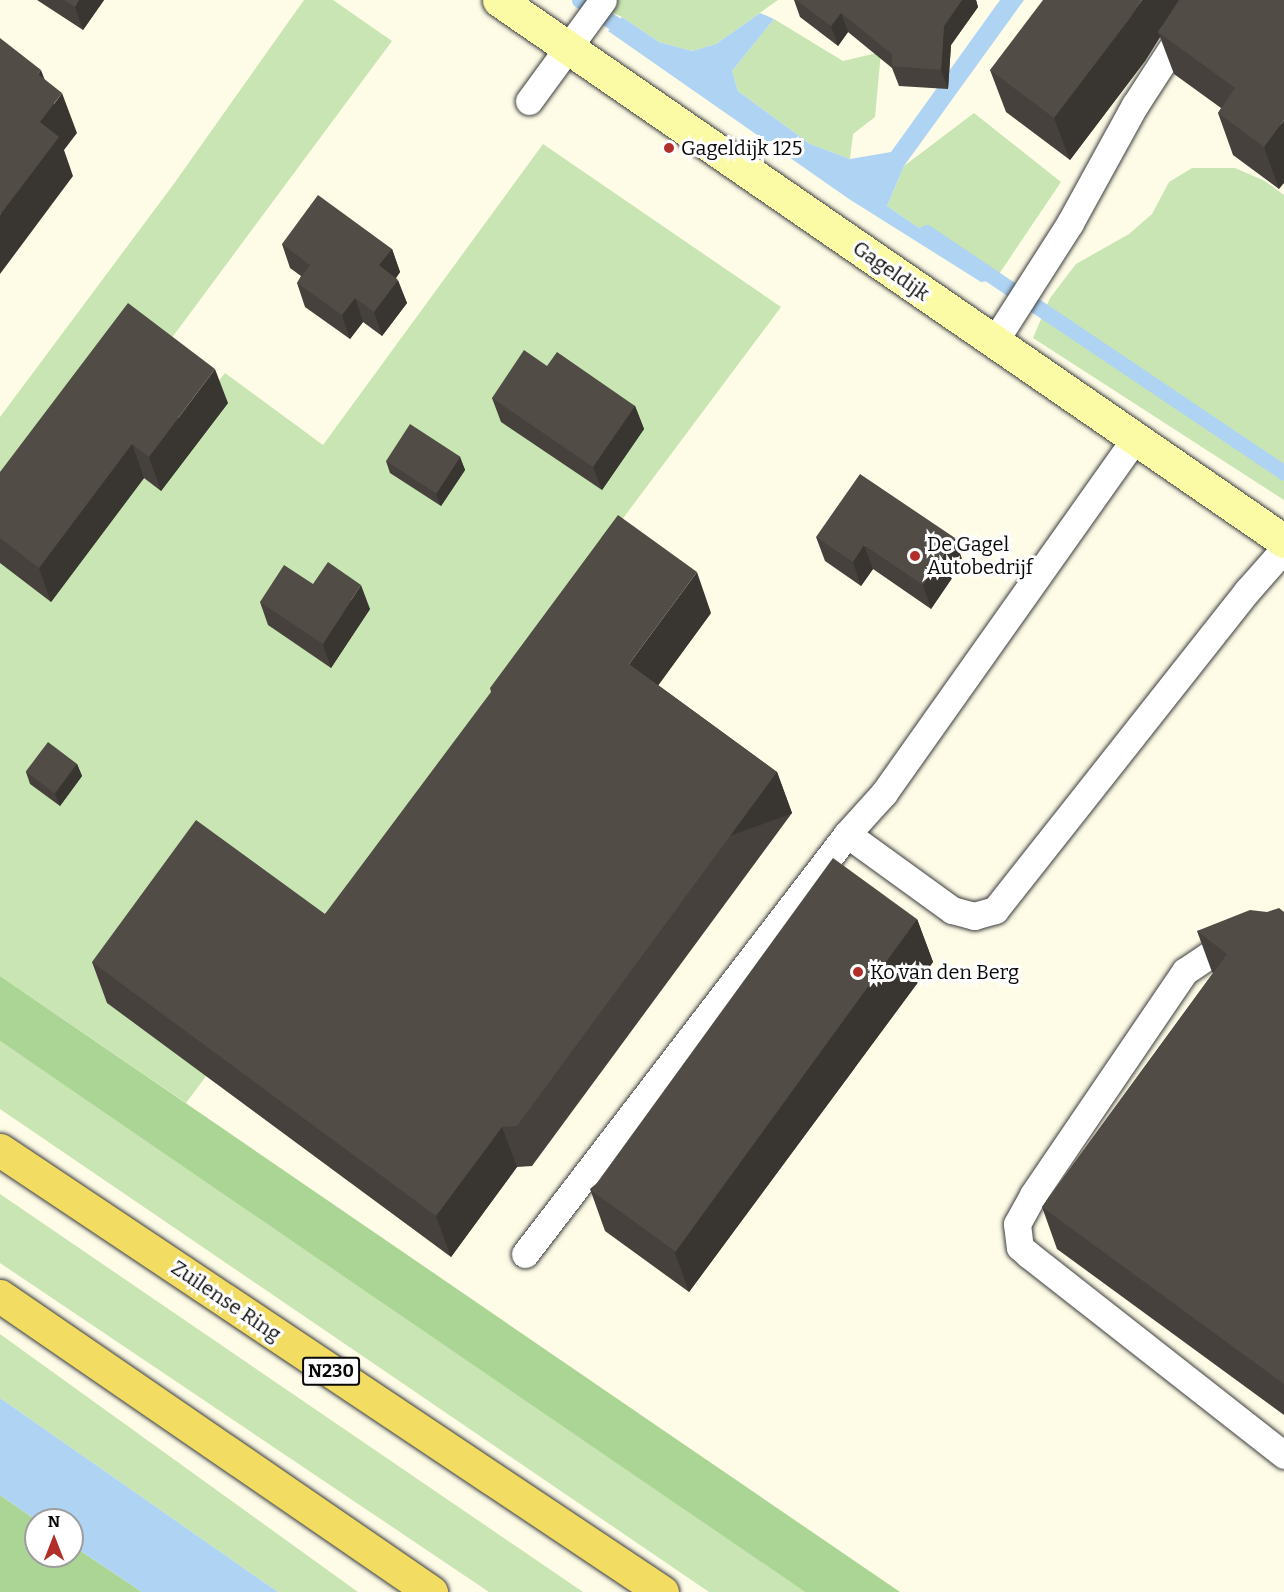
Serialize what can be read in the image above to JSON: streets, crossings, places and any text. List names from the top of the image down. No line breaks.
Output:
{"streets":{"main road":["Zuilense Ring","N230"],"street":["Gageldijk"]},"places":["Gageldijk 125","De Gagel Autobedrijf","Ko van den Berg"],"north":"top"}
